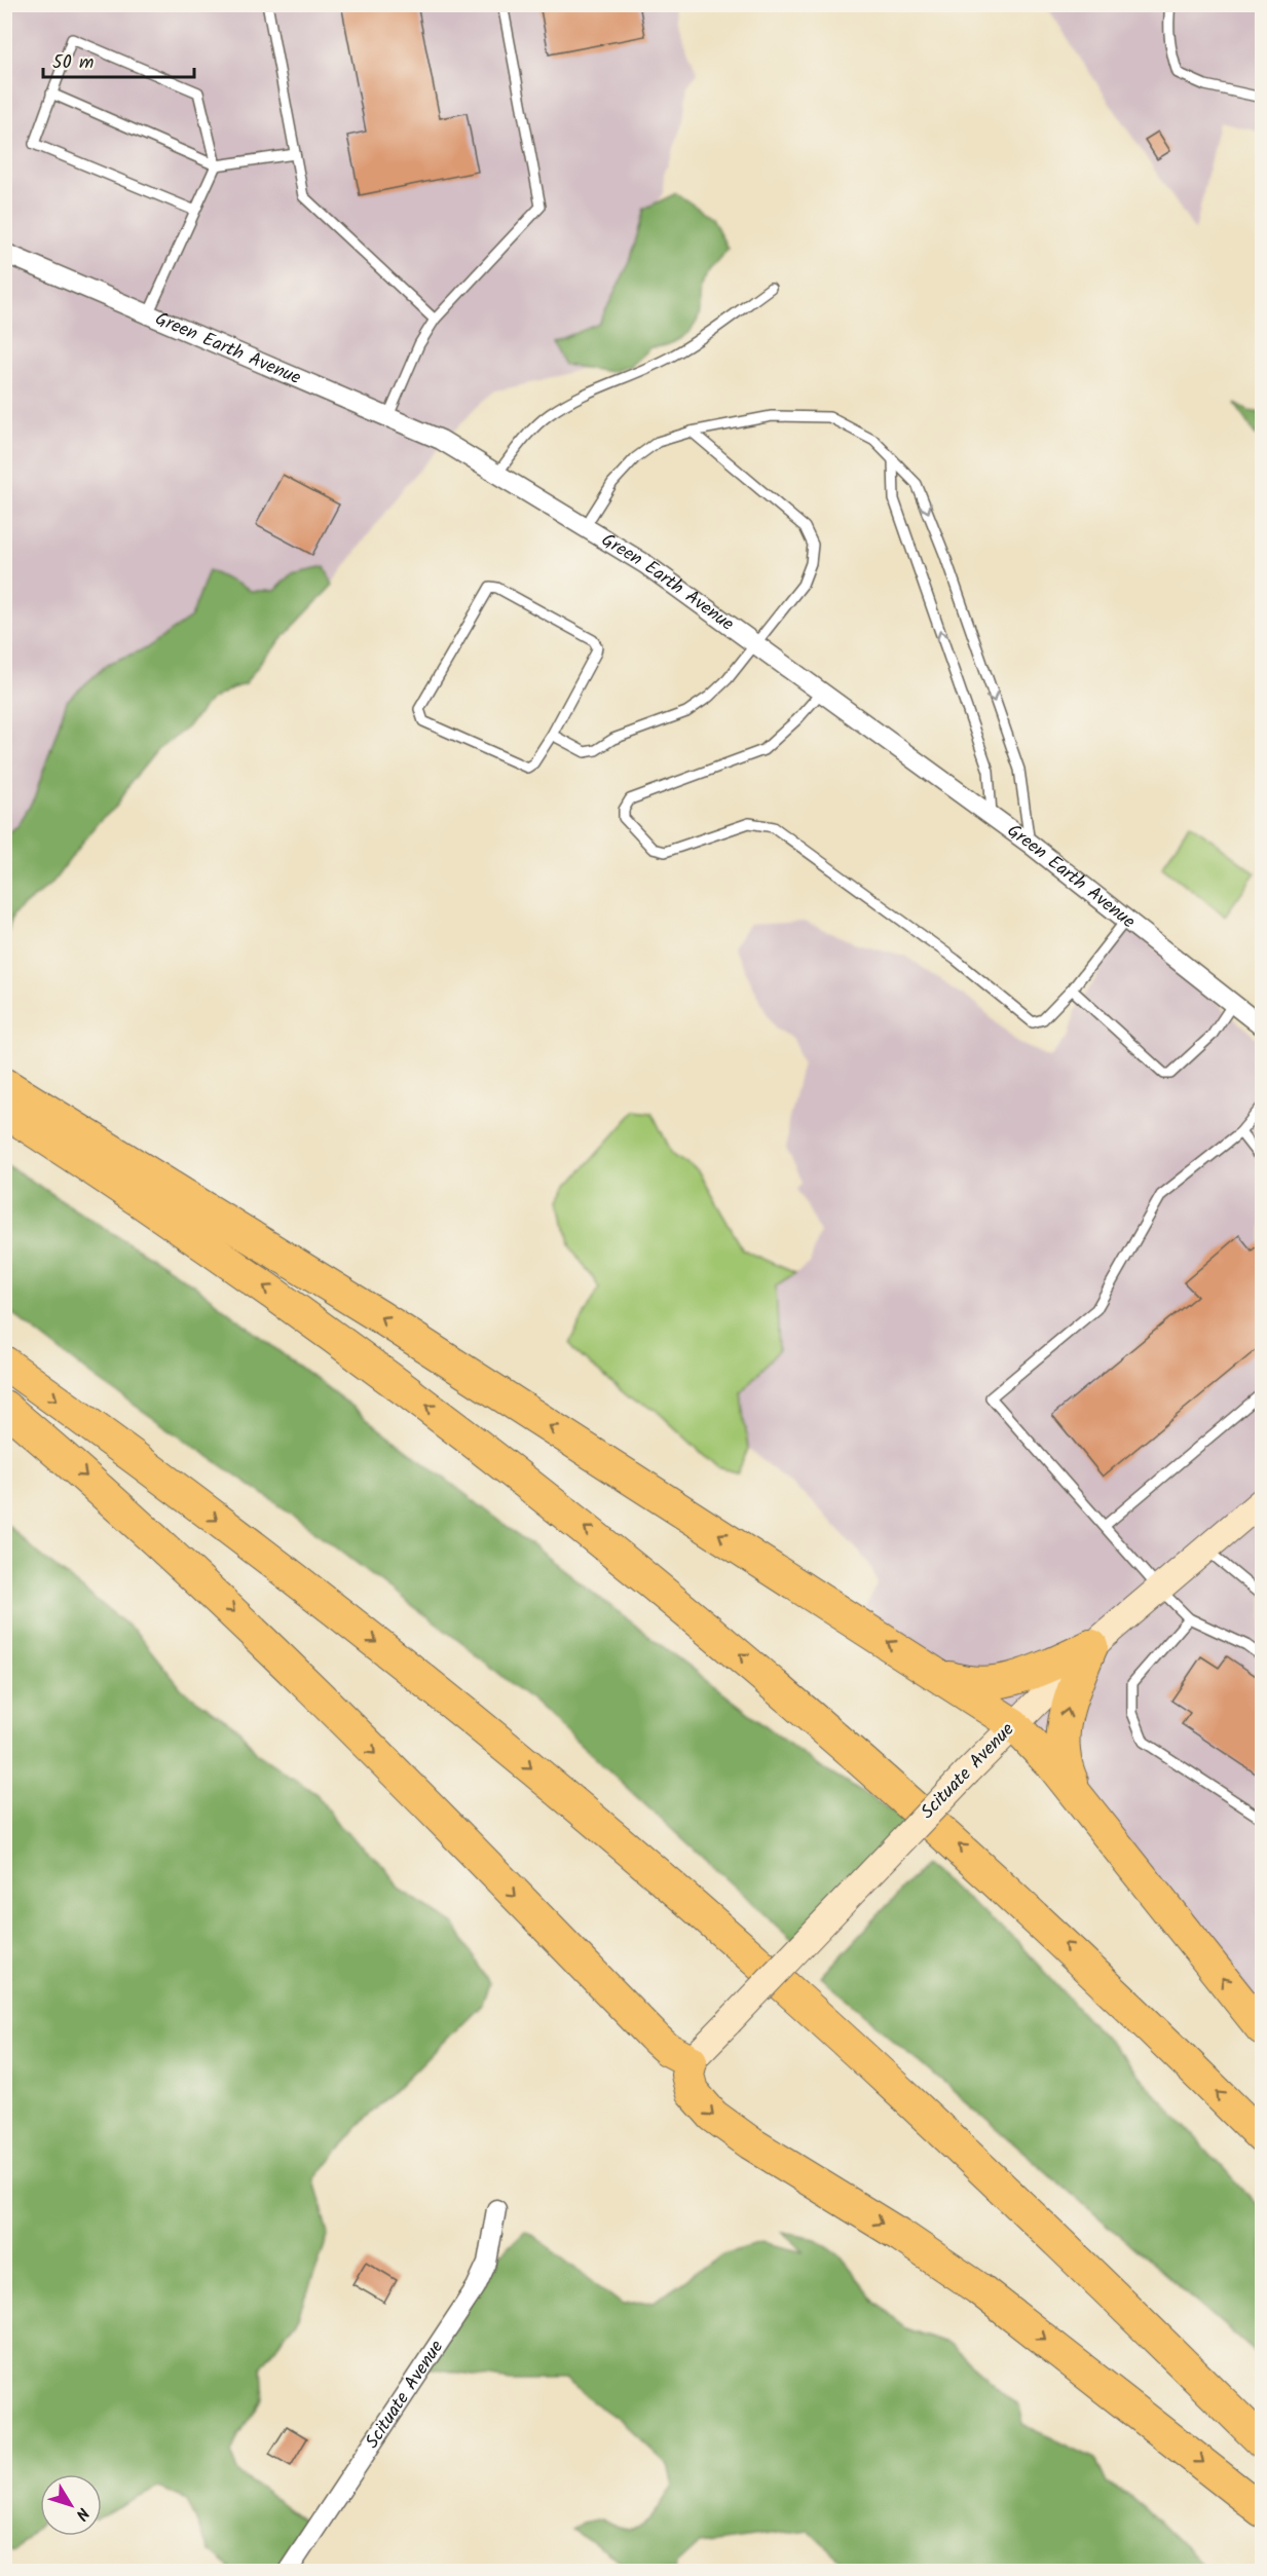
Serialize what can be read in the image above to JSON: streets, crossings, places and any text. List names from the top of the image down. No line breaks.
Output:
{"streets":{"main road":["Scituate Avenue"],"street":["Green Earth Avenue"]},"scale_bar":"50 m","north":"bottom right"}
